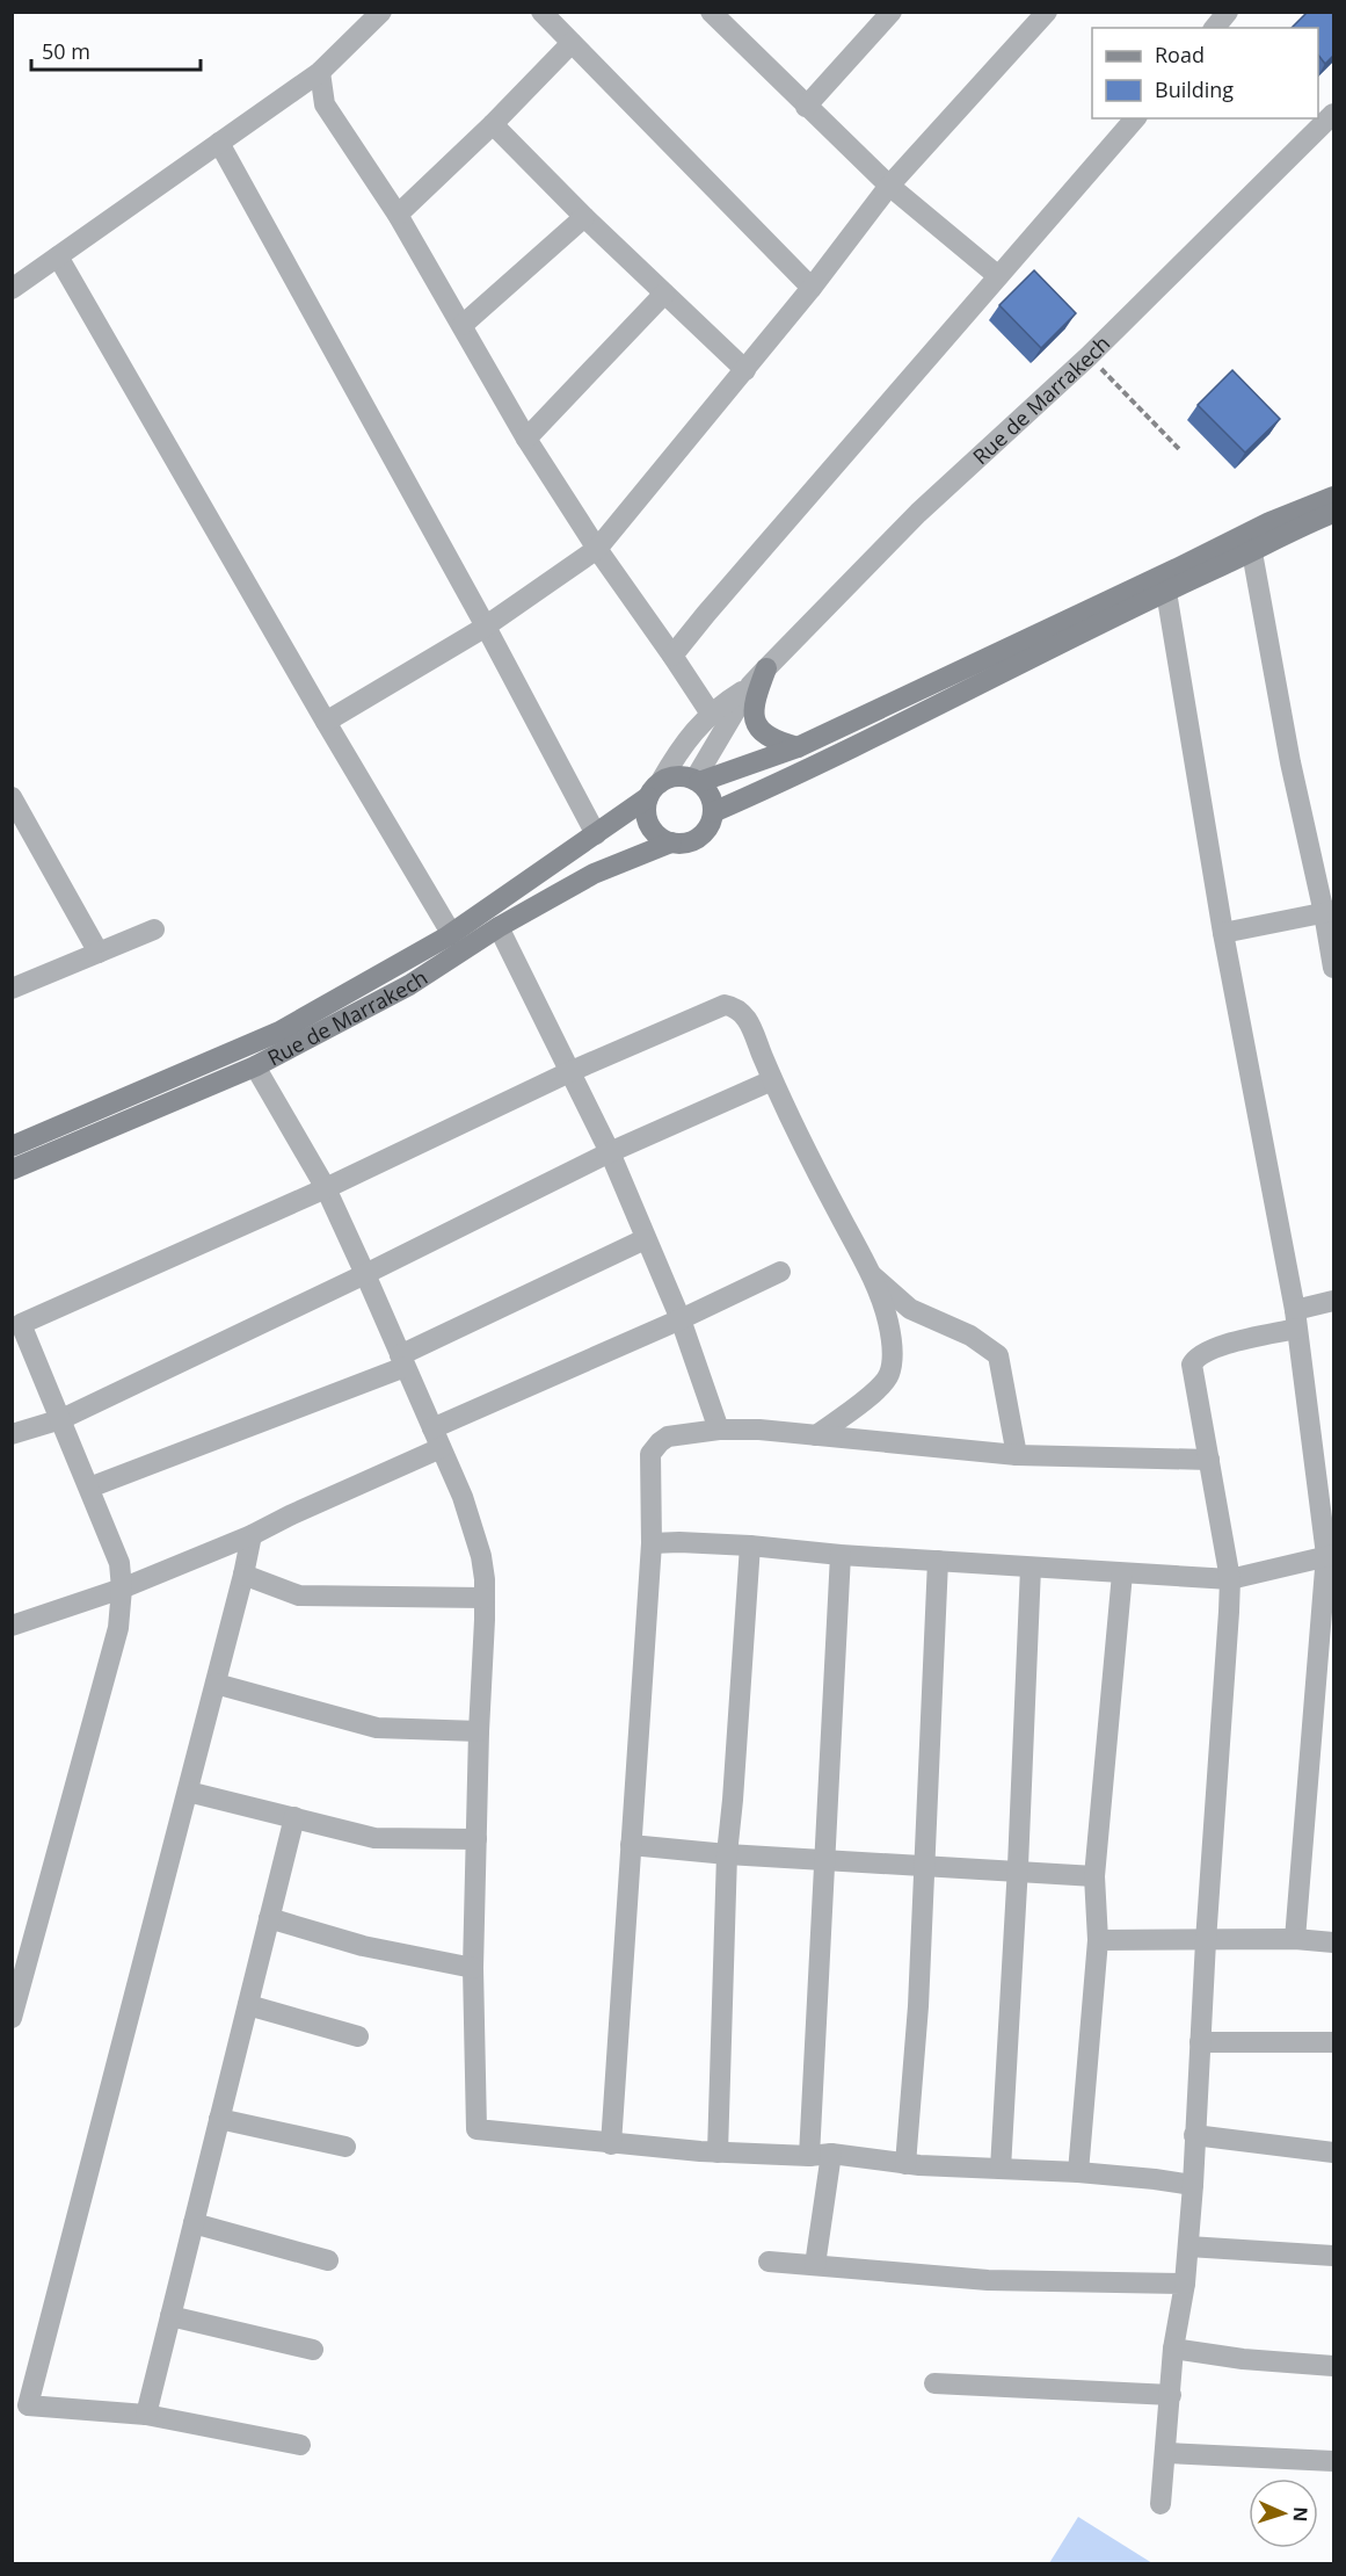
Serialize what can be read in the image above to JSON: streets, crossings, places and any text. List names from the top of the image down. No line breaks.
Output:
{"streets":{"main road":["Rue de Marrakech"]},"legend":["Road","Building"],"scale_bar":"50 m","north":"right"}
